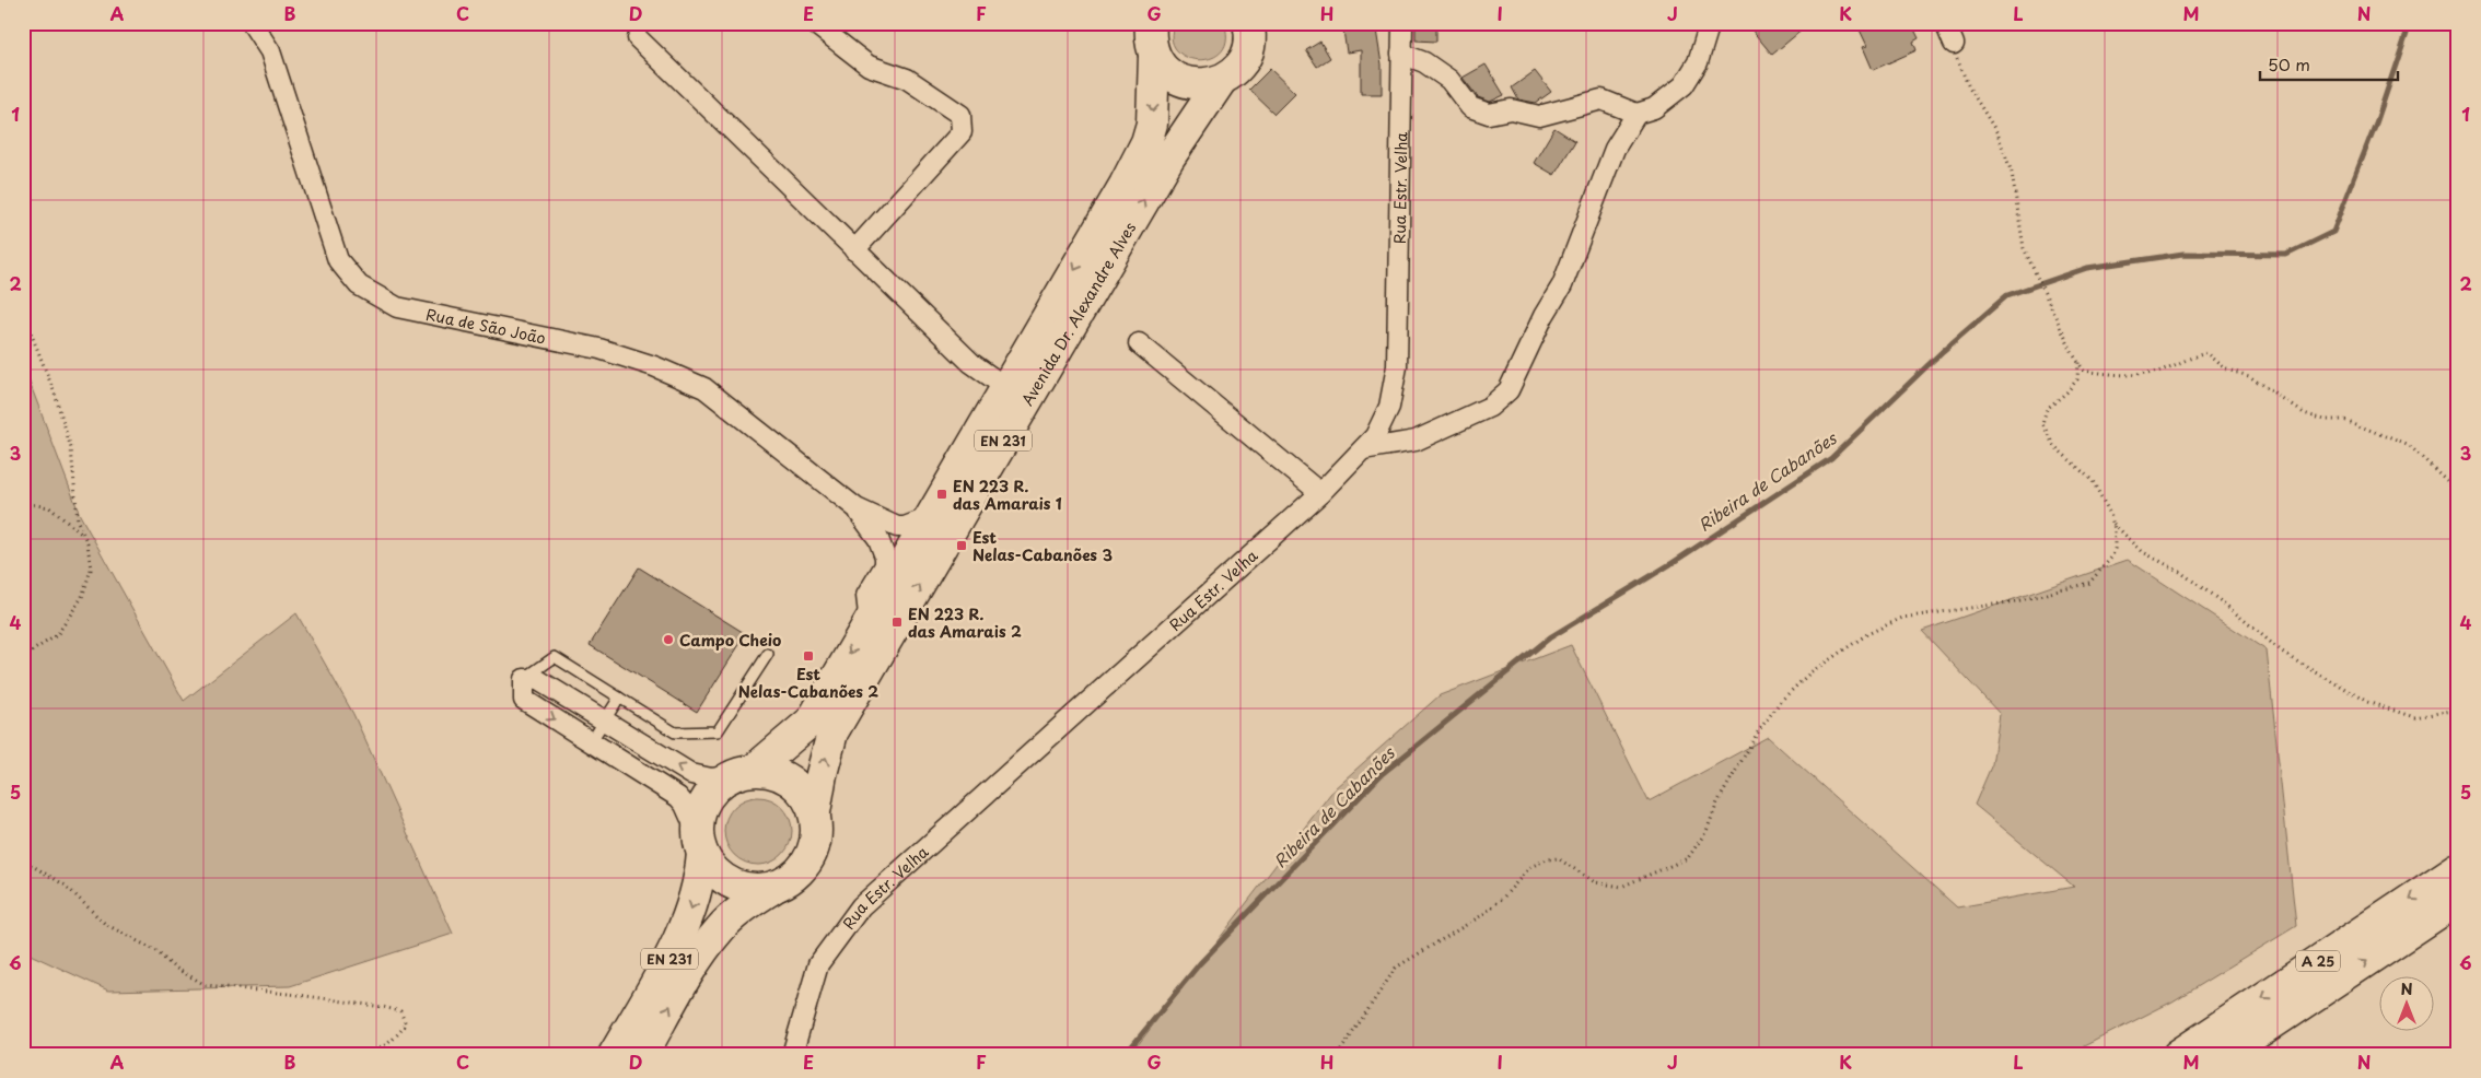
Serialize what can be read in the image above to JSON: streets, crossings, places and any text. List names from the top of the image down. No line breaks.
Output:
{"streets":{"main road":["Avenida Dr. Alexandre Alves","EN 231","A 25"],"street":["Rua Estr. Velha","Rua de São João"]},"crossings":[["Avenida Dr. Alexandre Alves","EN 231"]],"water":["Ribeira de Cabanões"],"places":{"transit":["EN 223 R. das Amarais 1","Est Nelas-Cabanões 3","EN 223 R. das Amarais 2","Est Nelas-Cabanões 2"],"other":["Campo Cheio"]},"scale_bar":"50 m","north":"top","grid":{"columns":["A","B","C","D","E","F","G","H","I","J","K","L","M","N"],"rows":["1","2","3","4","5","6"]}}
